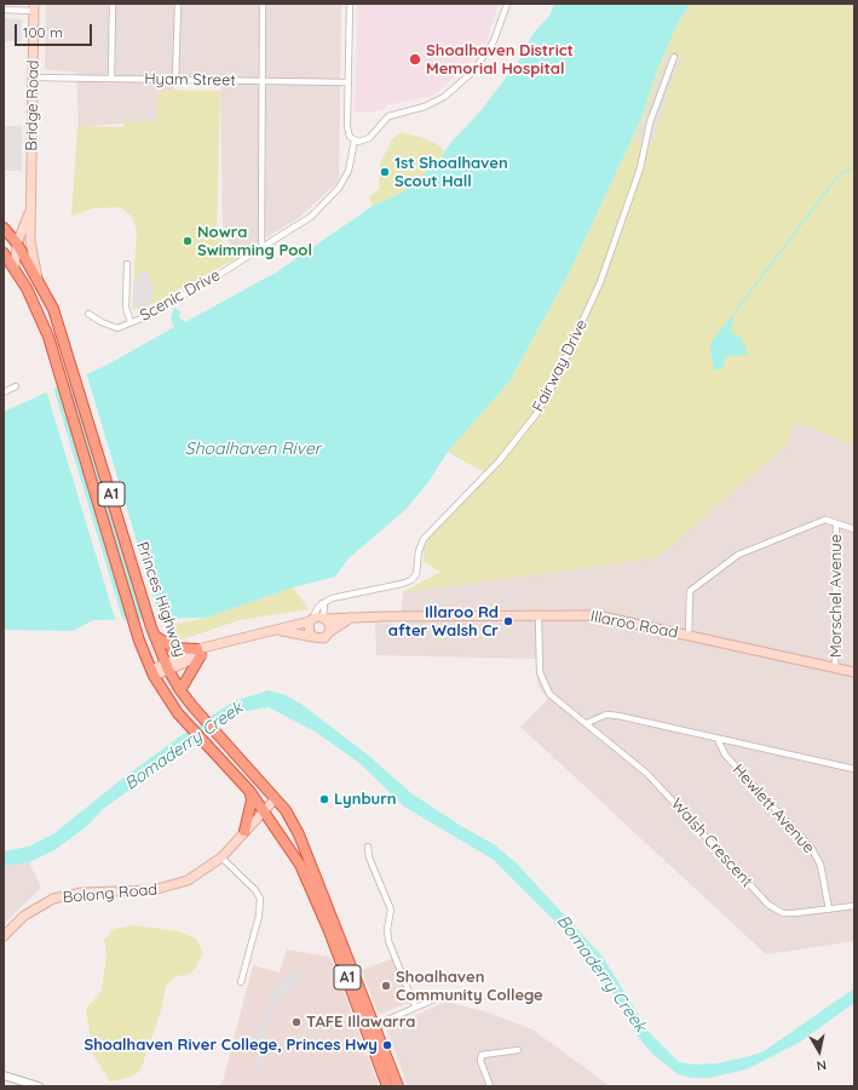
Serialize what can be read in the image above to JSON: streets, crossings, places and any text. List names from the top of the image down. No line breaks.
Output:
{"streets":{"highway":["A1","Princes Highway"],"main road":["Bridge Road","Illaroo Road","Bolong Road"],"street":["Hyam Street","Scenic Drive","Fairway Drive","Morschel Avenue","Hewlett Avenue","Walsh Crescent"]},"crossings":[["Hyam Street","Bridge Road"],["Bridge Road","Princes Highway"],["Morschel Avenue","Illaroo Road"],["Princes Highway","Illaroo Road"],["Princes Highway","Bolong Road"],["Illaroo Road","Walsh Crescent"],["Hewlett Avenue","Walsh Crescent"]],"water":["Shoalhaven River","Bomaderry Creek"],"places":["Shoalhaven District Memorial Hospital","1st Shoalhaven Scout Hall","Nowra Swimming Pool","Illaroo Rd after Walsh Cr","Lynburn","Shoalhaven Community College","TAFE Illawarra","Shoalhaven River College, Princes Hwy"],"scale_bar":"100 m","north":"bottom"}
